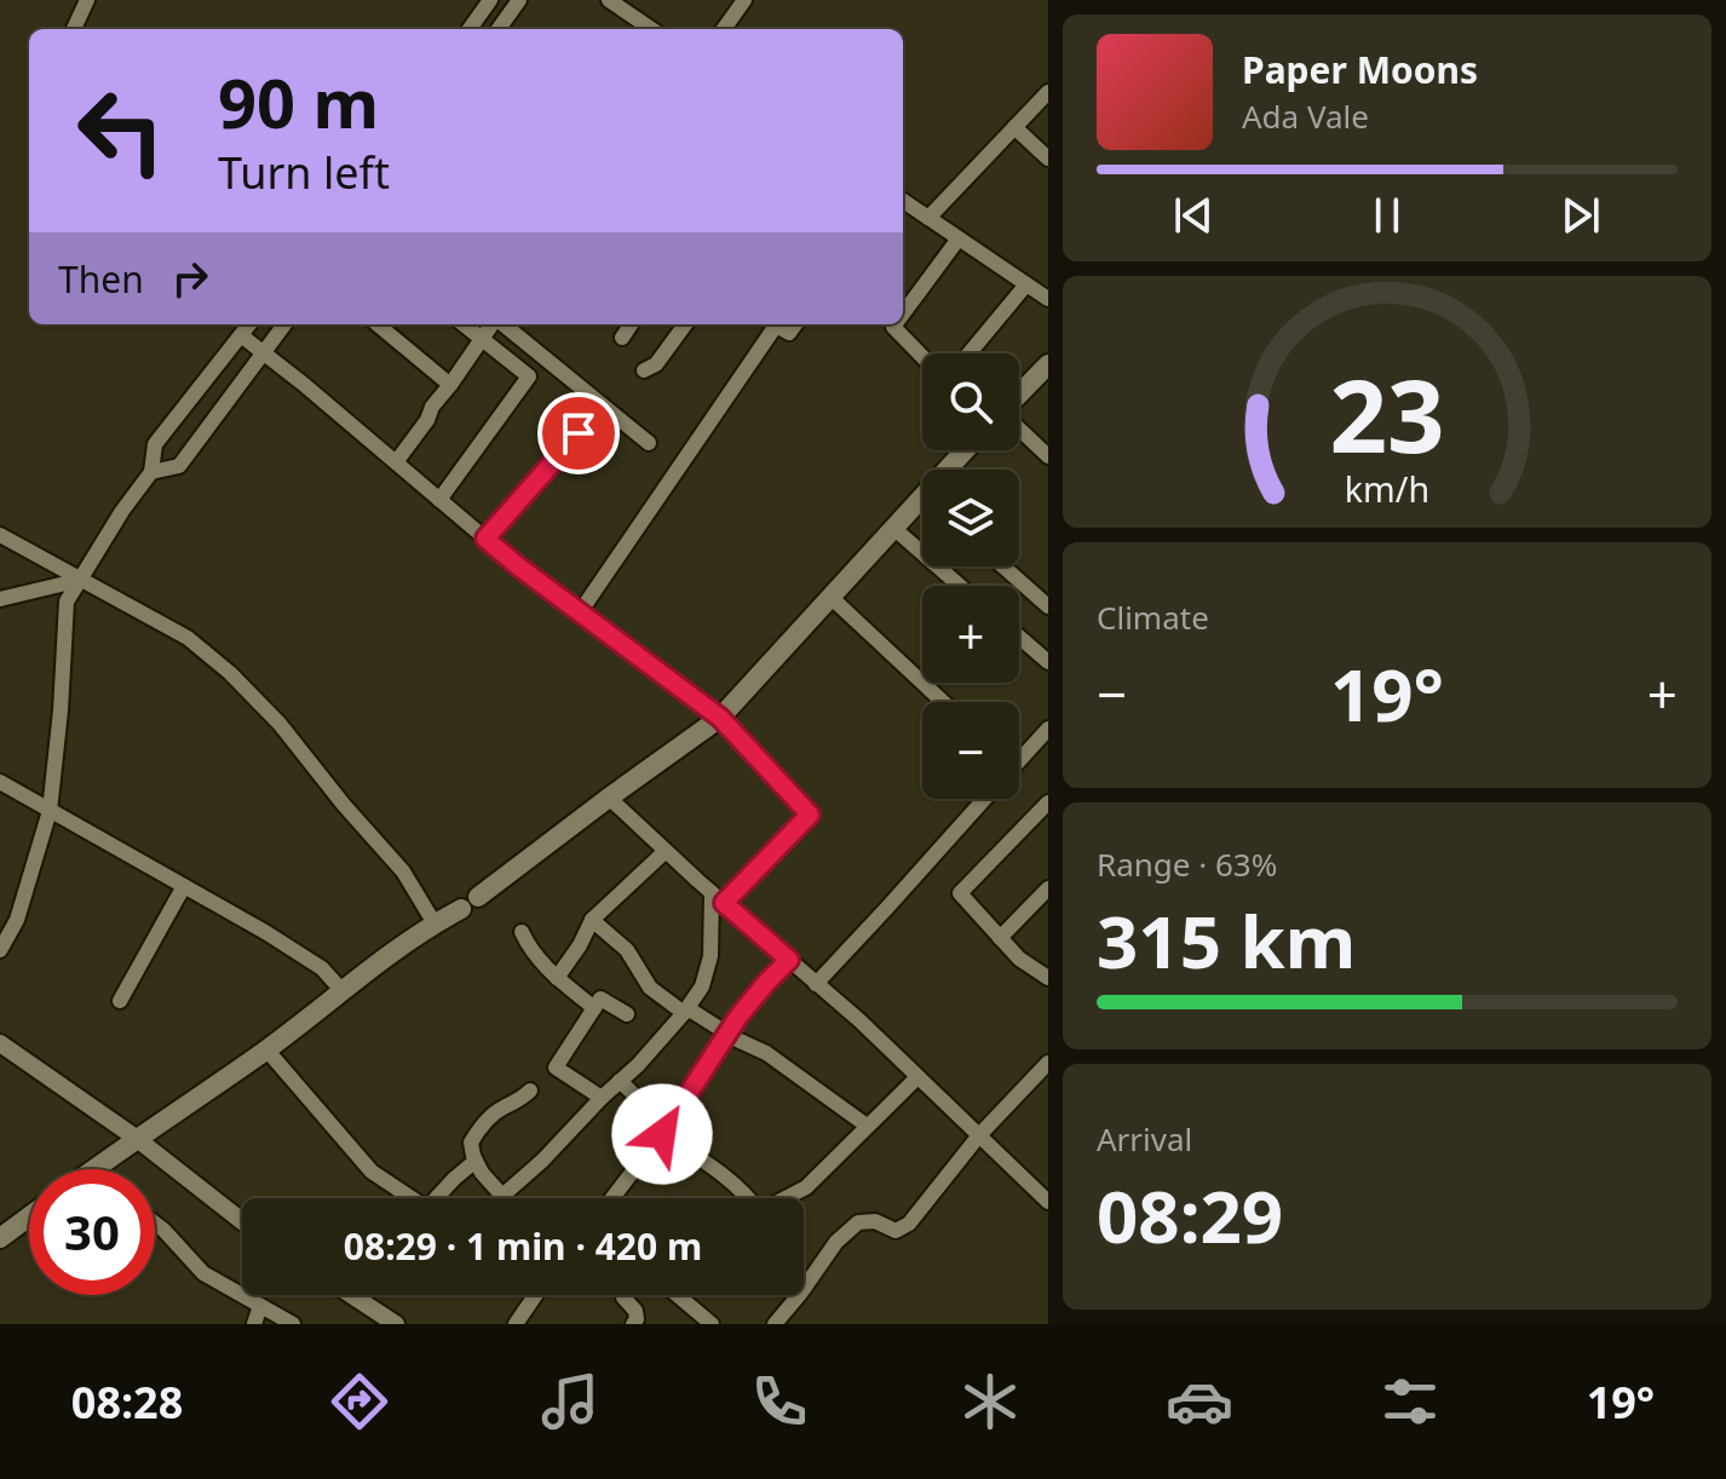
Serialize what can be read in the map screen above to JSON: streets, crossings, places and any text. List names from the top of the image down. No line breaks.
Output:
{"page":{"turn":["90 m","Turn left"],"song":["Paper Moons","Ada Vale"],"then":"Then","map_buttons":["+","−"],"tile":["Climate",["Range · 63%","315 km"],["Arrival","08:29"]],"heat":["−","19°","+"],"limit":"30","trip":"08:29 · 1 min · 420 m","tabs":["08:28","19°"],"gauge":["23","km/h"]}}
